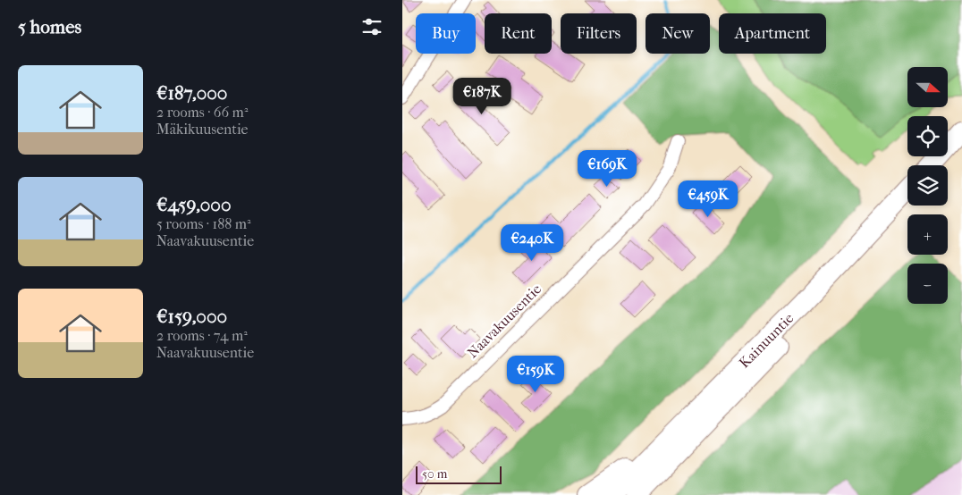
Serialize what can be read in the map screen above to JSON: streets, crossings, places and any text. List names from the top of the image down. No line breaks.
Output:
{"streets":{"highway":["Kainuuntie"],"street":["Naavakuusentie"]},"scale_bar":"50 m","north":"right","page":{"heading":"5 homes","chip":["Buy","Rent","Filters","New","Apartment"],"list":[{"name":"€187,000","note":"2 rooms · 66 m² · Mäkikuusentie"},{"name":"€459,000","note":"5 rooms · 188 m² · Naavakuusentie"},{"name":"€159,000","note":"2 rooms · 74 m² · Naavakuusentie"}],"map_buttons":["+","−"],"price":["€187K","€169K","€459K","€240K","€159K"],"scale":"50 m"}}
